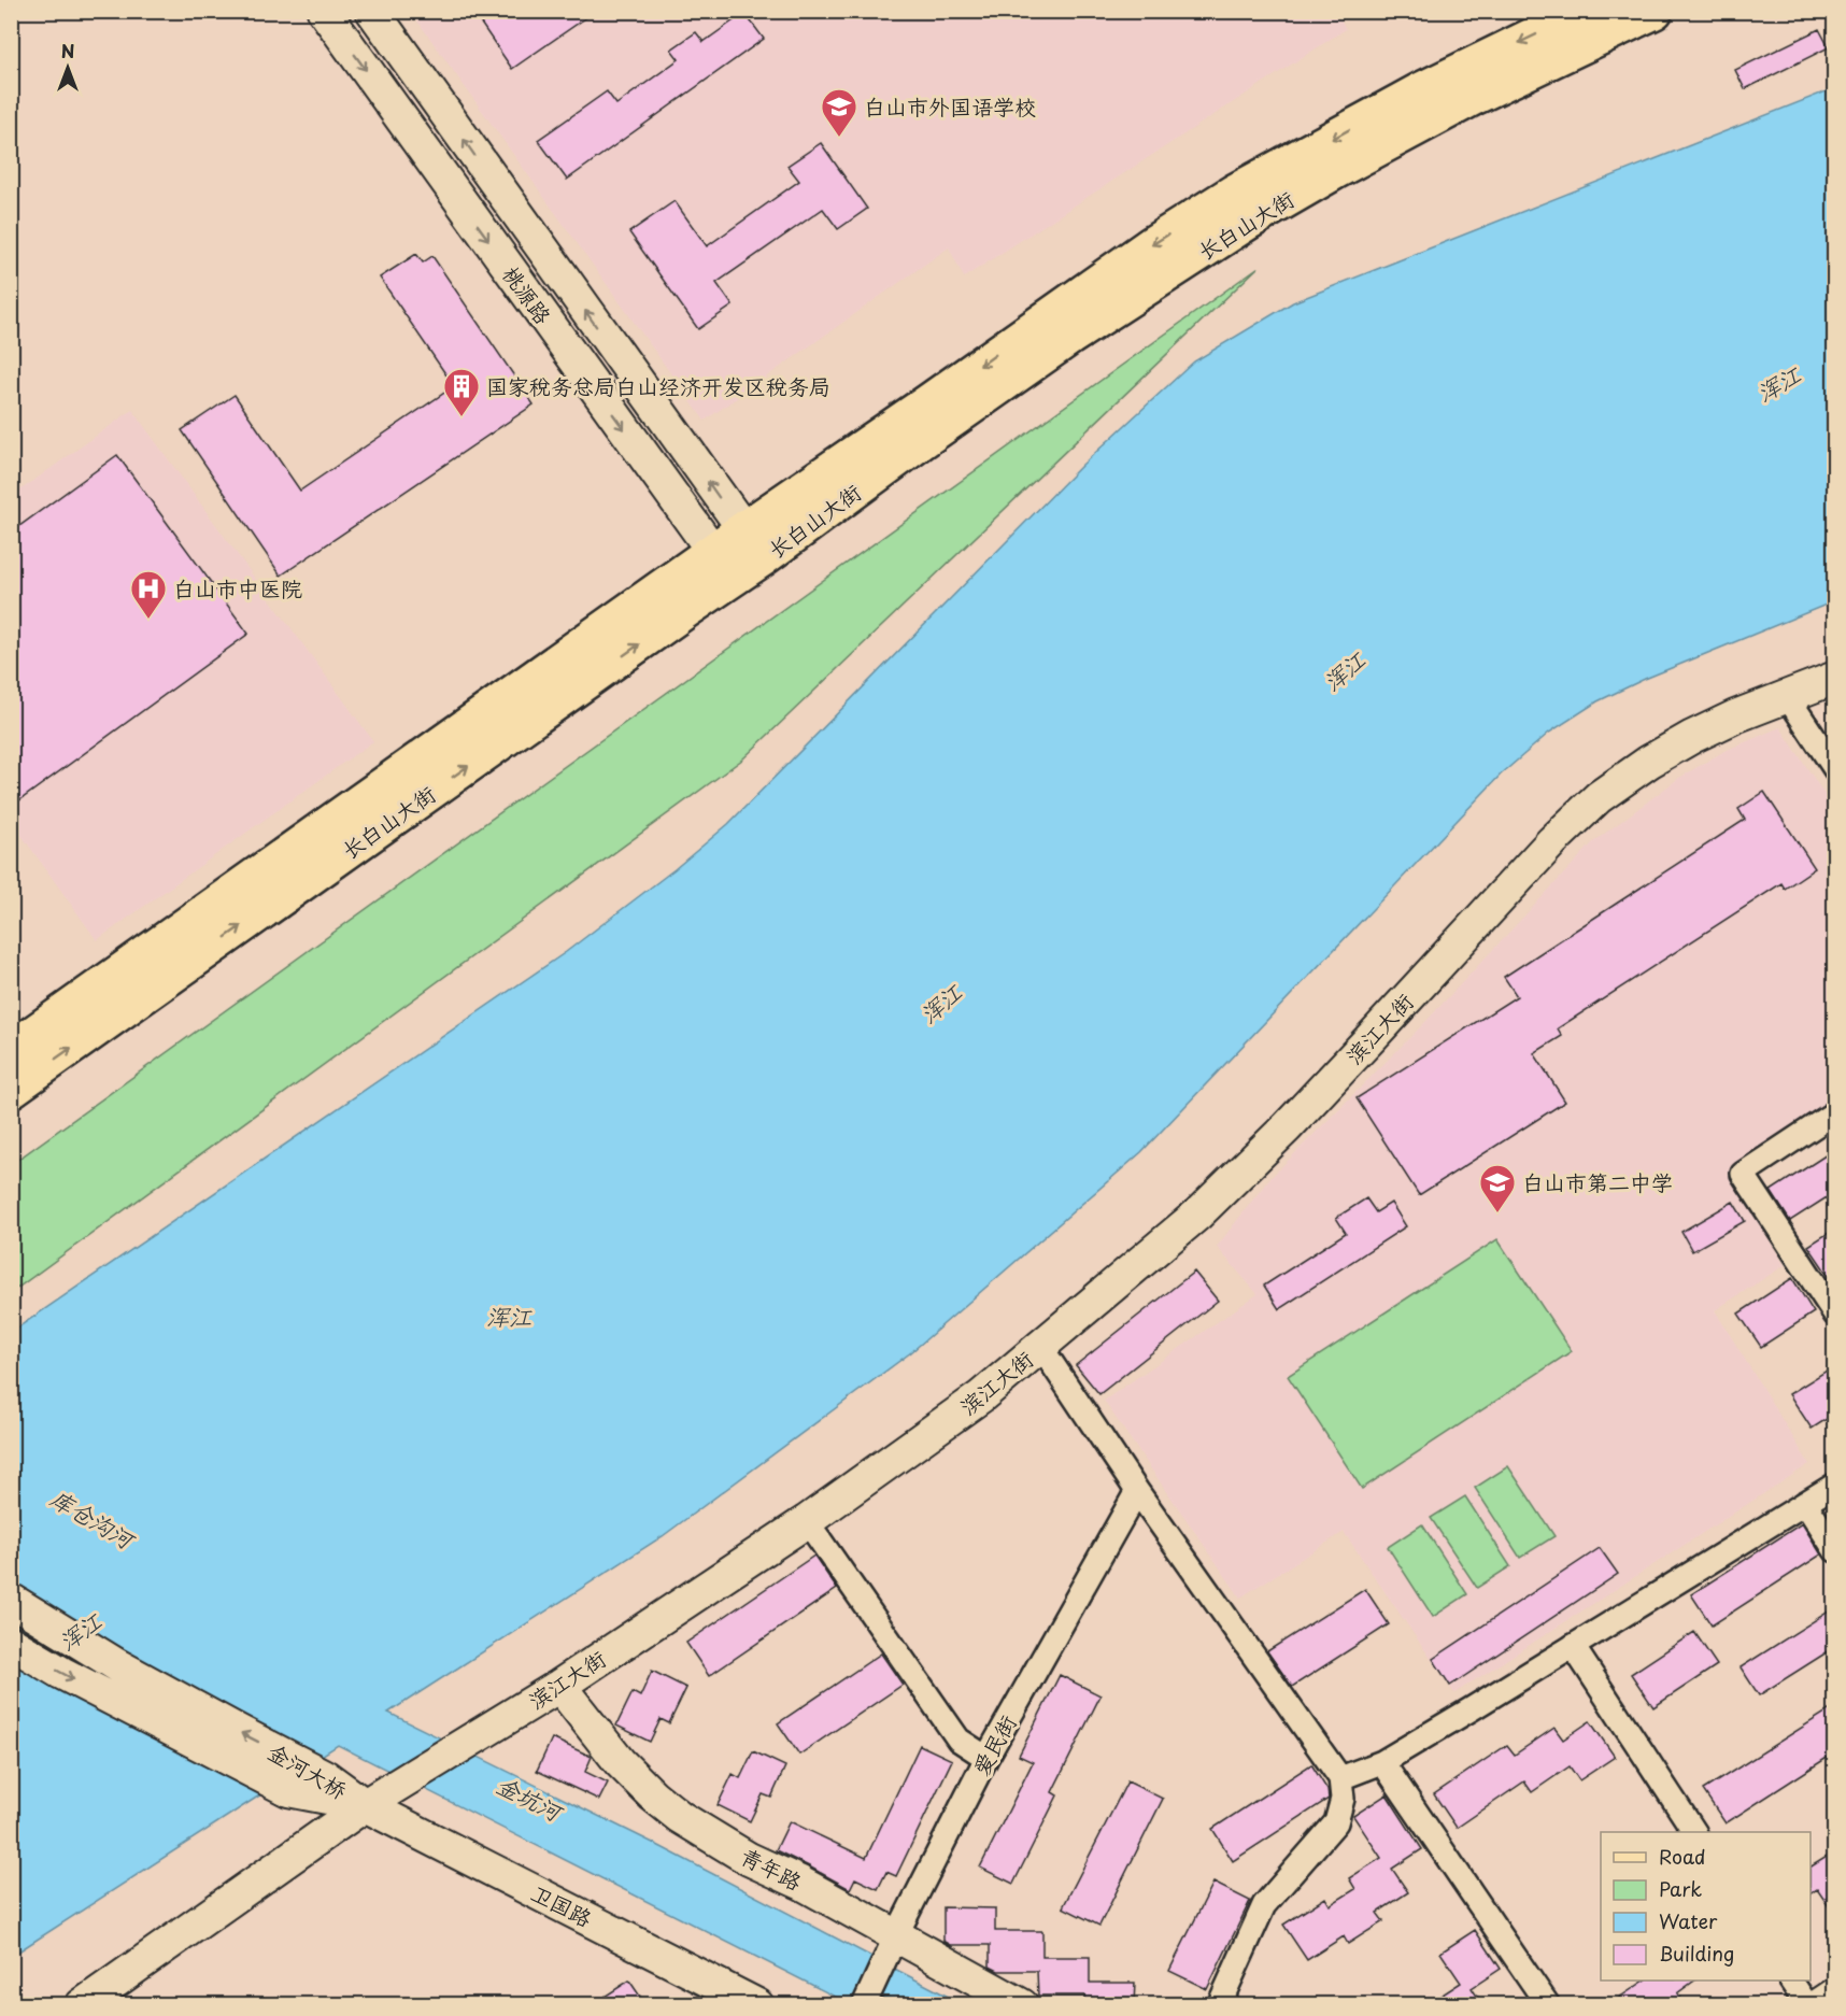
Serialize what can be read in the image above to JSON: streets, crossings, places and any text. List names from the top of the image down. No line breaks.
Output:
{"streets":{"main road":["长白山大街"],"street":["桃源路","滨江大街","爱民街","金河大桥","青年路","卫国路"]},"crossings":[["长白山大街","桃源路"],["滨江大街","金河大桥"],["滨江大街","青年路"],["滨江大街","卫国路"],["爱民街","青年路"],["金河大桥","卫国路"]],"water":["浑江","库仓沟河","金坑河"],"places":{"school or university":["白山市外国语学校","白山市第二中学"],"building":["国家税务总局白山经济开发区税务局"],"hospital":["白山市中医院"]},"legend":["Road","Park","Water","Building"],"north":"top"}
